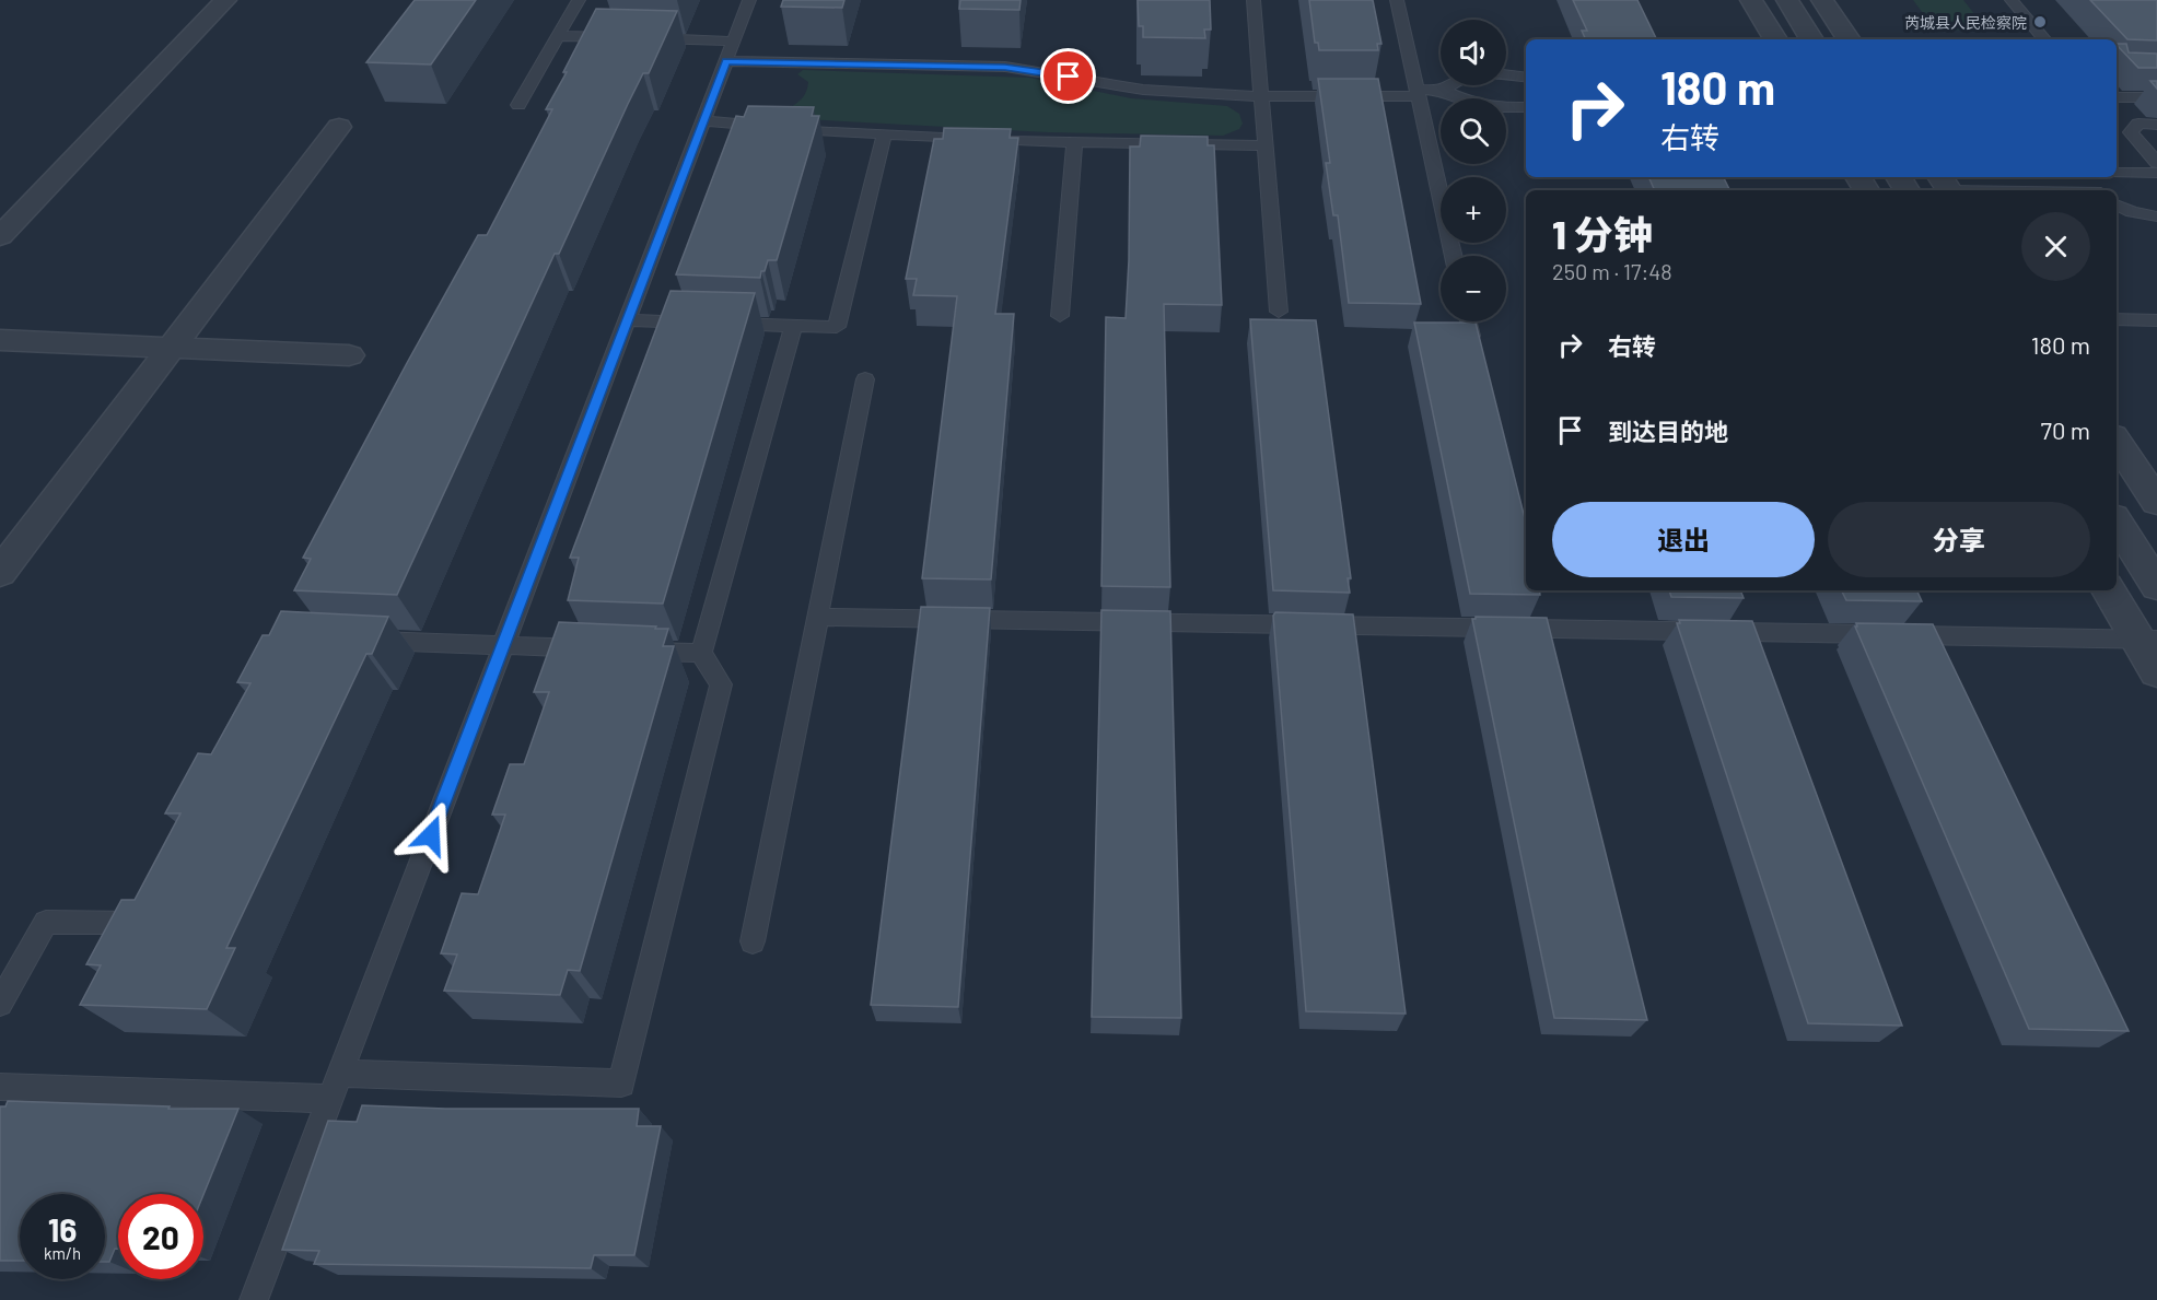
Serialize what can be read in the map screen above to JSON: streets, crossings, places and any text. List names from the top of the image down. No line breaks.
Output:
{"places":["芮城县人民检察院"],"page":{"map_buttons":["+","−"],"turn":["180 m","右转"],"heading":["1 分钟","250 m · 17:48"],"list":[{"name":"右转","value":"180 m"},{"name":"到达目的地","value":"70 m"}],"buttons":["退出","分享"],"speed":"16 km/h","limit":"20"}}
